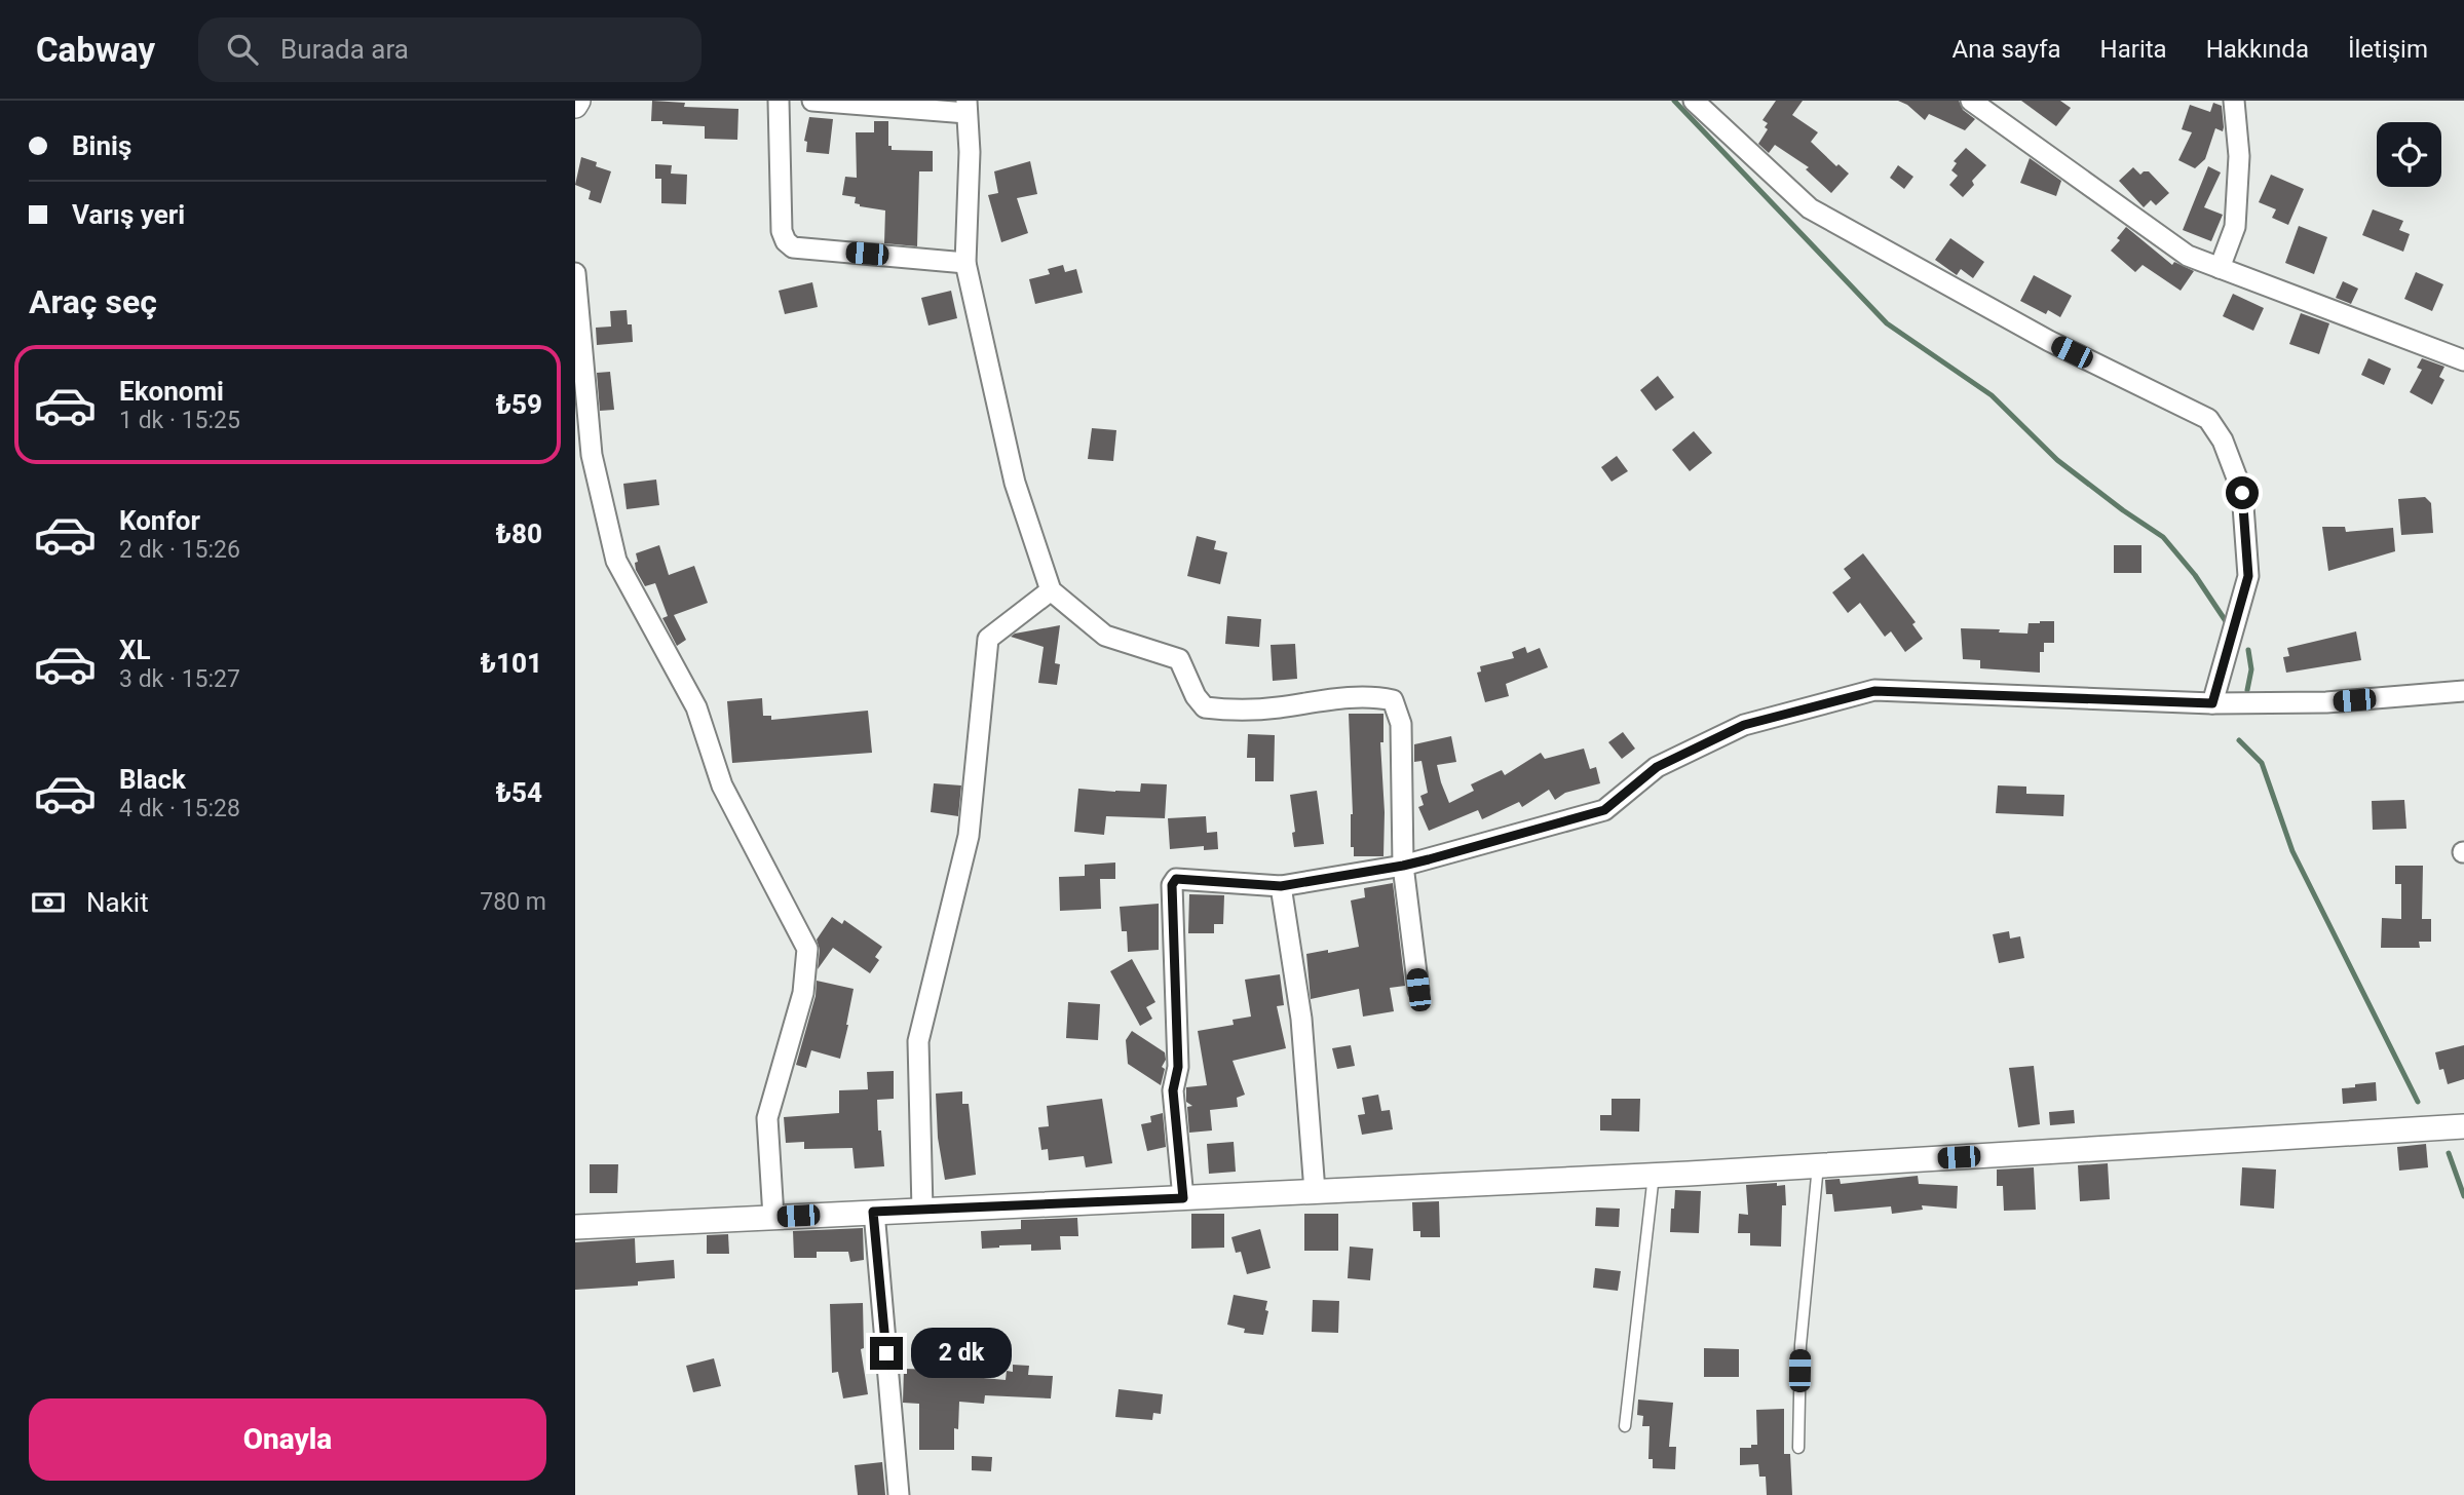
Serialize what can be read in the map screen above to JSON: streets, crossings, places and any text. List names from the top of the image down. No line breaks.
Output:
{"page":{"header":"Cabway","search":"Burada ara","nav":["Ana sayfa","Harita","Hakkında","İletişim"],"banner":["Biniş","Varış yeri"],"heading":"Araç seç","list":[{"name":"Ekonomi","note":"1 dk · 15:25","value":"₺59"},{"name":"Konfor","note":"2 dk · 15:26","value":"₺80"},{"name":"XL","note":"3 dk · 15:27","value":"₺101"},{"name":"Black","note":"4 dk · 15:28","value":"₺54"}],"pay":["Nakit","780 m"],"bubble":"2 dk","buttons":"Onayla"}}
